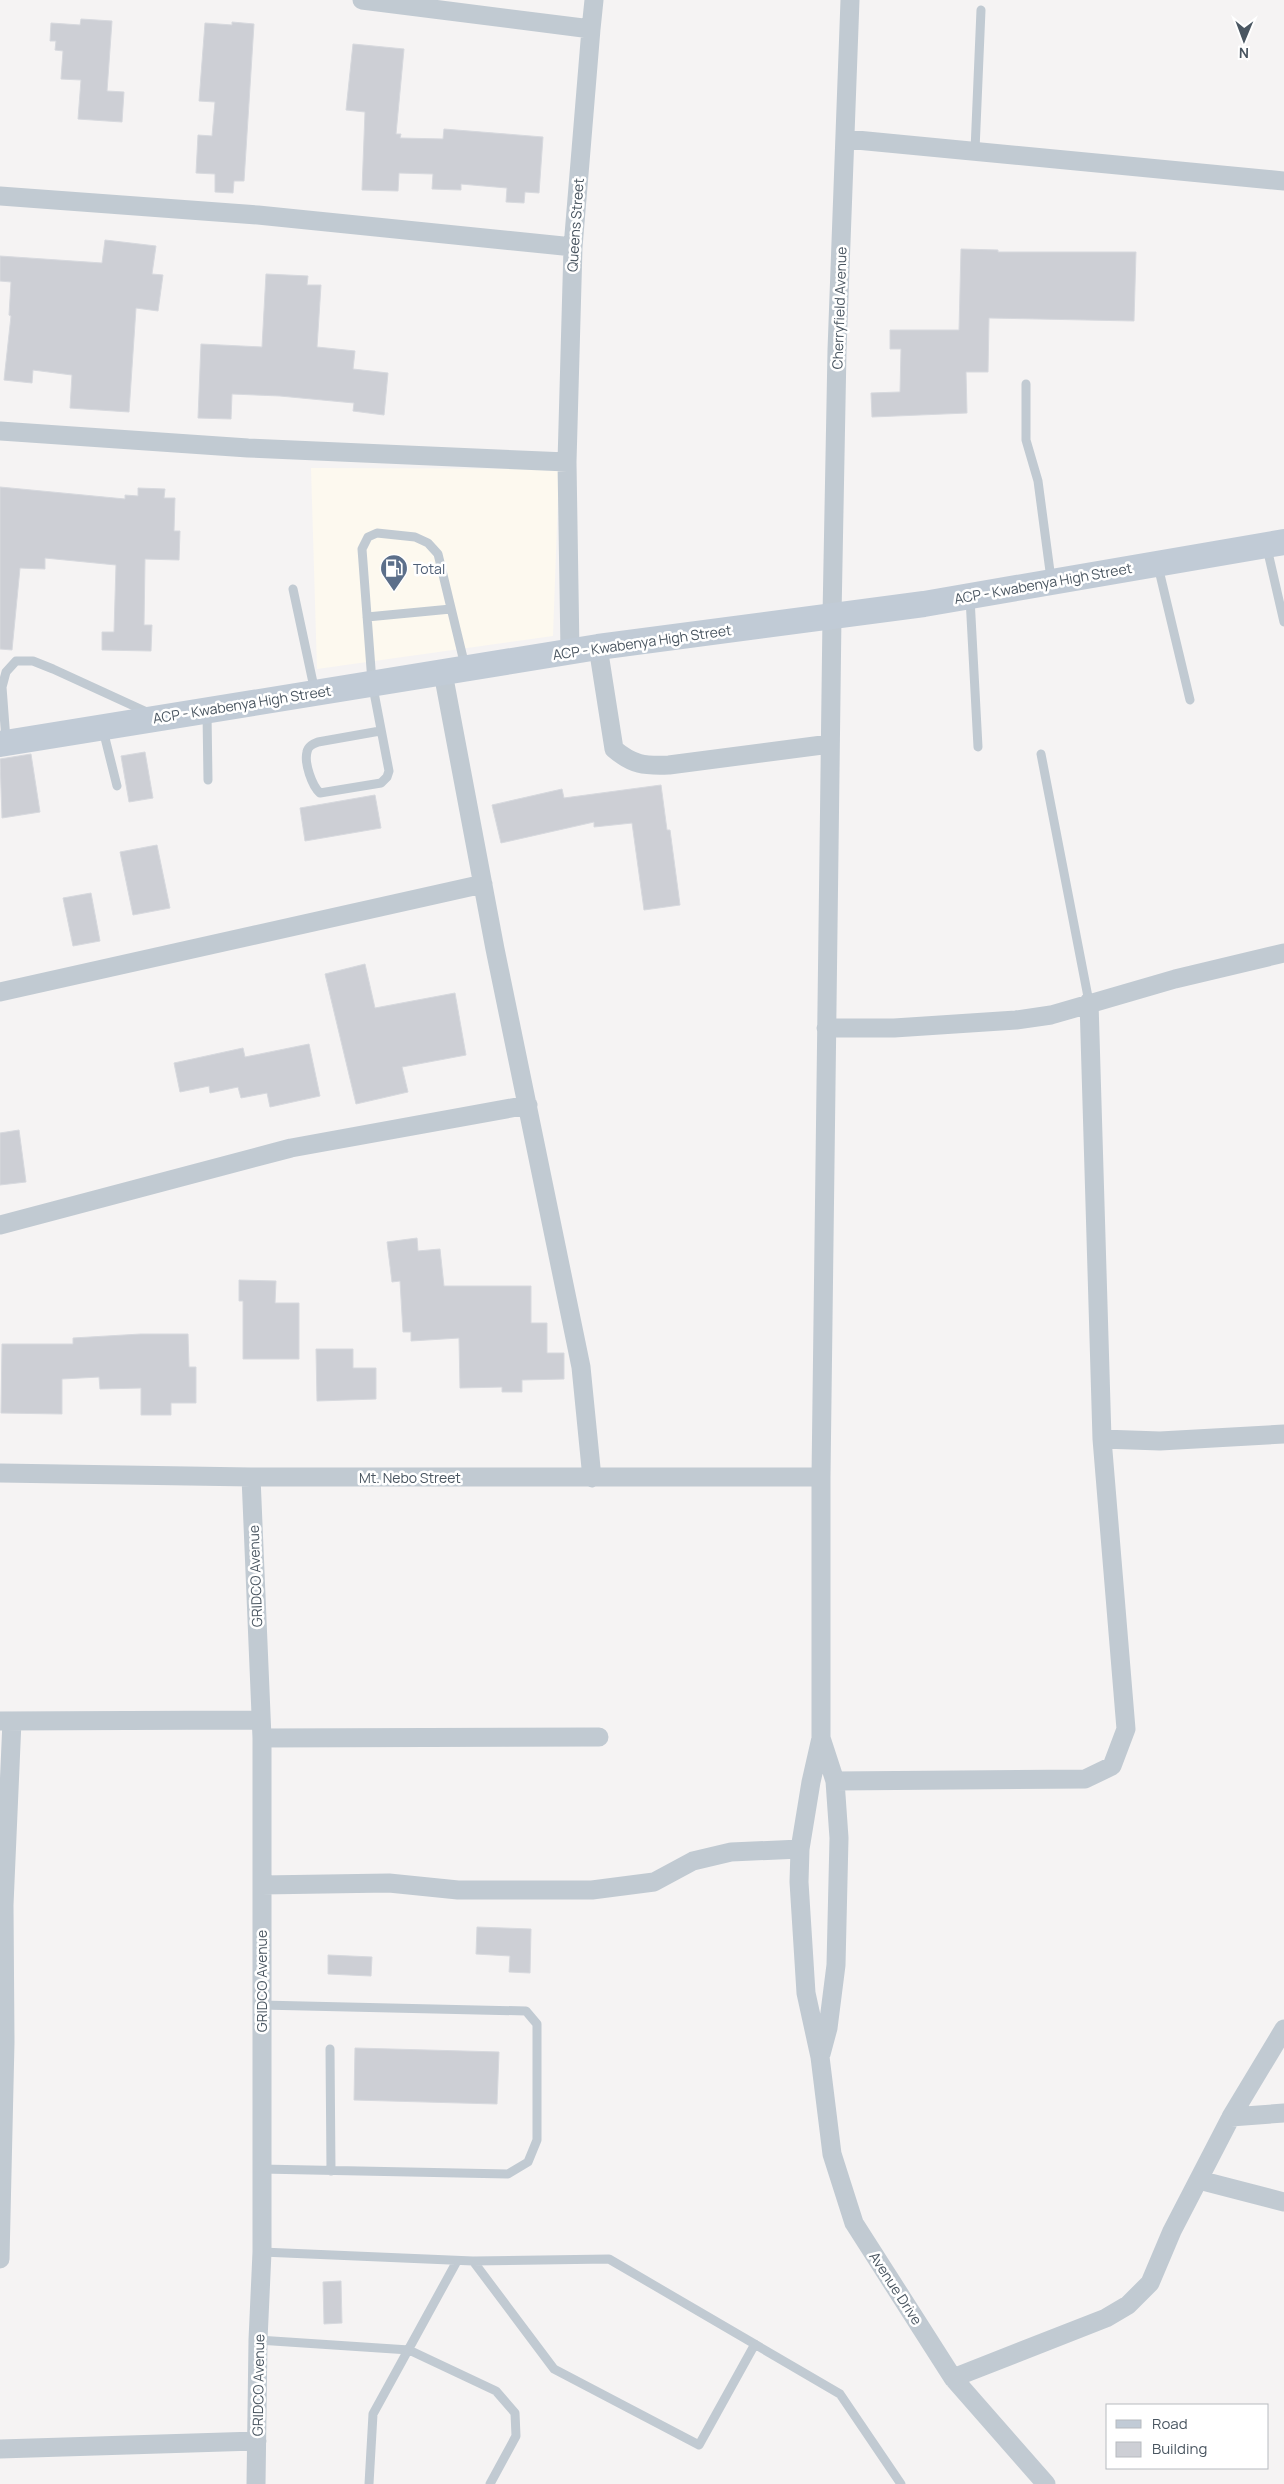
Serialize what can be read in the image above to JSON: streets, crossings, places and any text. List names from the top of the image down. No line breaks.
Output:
{"streets":{"main road":["ACP - Kwabenya High Street"],"street":["Queens Street","Cherryfield Avenue","Mt. Nebo Street","GRIDCO Avenue","Avenue Drive"]},"crossings":[["Queens Street","ACP - Kwabenya High Street"],["Cherryfield Avenue","ACP - Kwabenya High Street"],["Cherryfield Avenue","Mt. Nebo Street"],["Cherryfield Avenue","Avenue Drive"],["Mt. Nebo Street","GRIDCO Avenue"]],"places":{"fuel station":["Total"]},"legend":["Road","Building"],"north":"bottom"}
